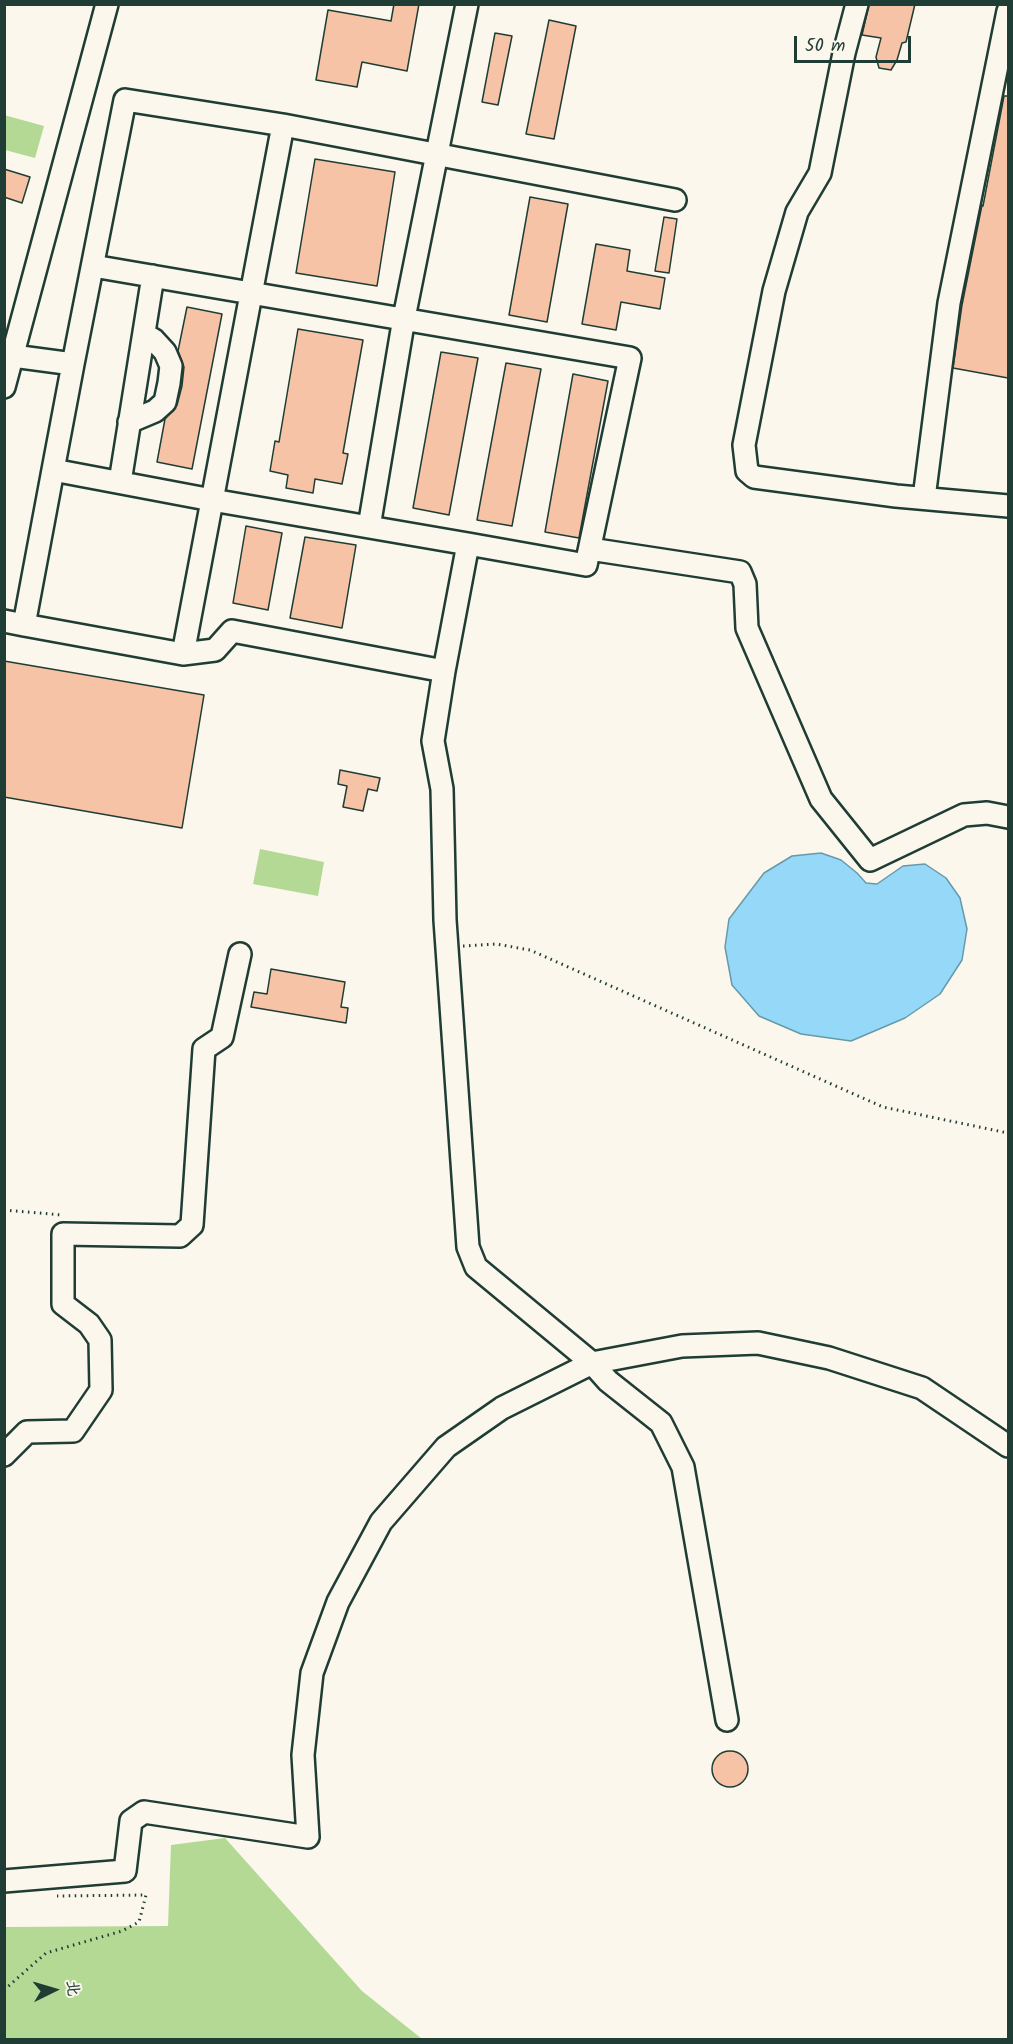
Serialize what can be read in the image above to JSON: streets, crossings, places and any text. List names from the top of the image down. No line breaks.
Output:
{"scale_bar":"50 m","north":"right"}
